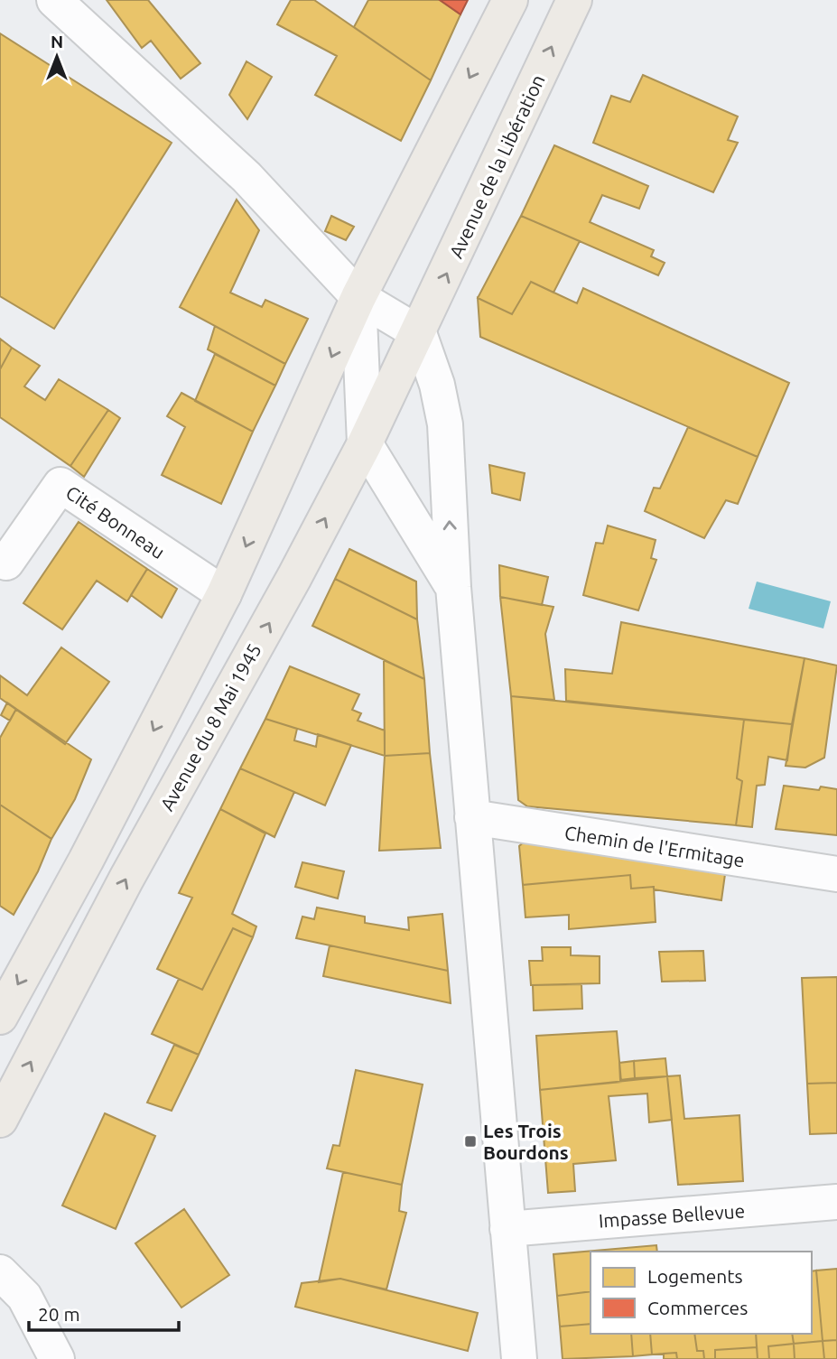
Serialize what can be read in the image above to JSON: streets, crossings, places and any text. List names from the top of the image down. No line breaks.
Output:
{"streets":{"main road":["Avenue de la Libération","Avenue du 8 Mai 1945"],"street":["Cité Bonneau","Chemin de l'Ermitage","Impasse Bellevue"]},"crossings":[["Avenue de la Libération","Avenue du 8 Mai 1945"]],"places":{"transit":["Les Trois Bourdons"]},"legend":["Logements","Commerces"],"scale_bar":"20 m","north":"top"}
